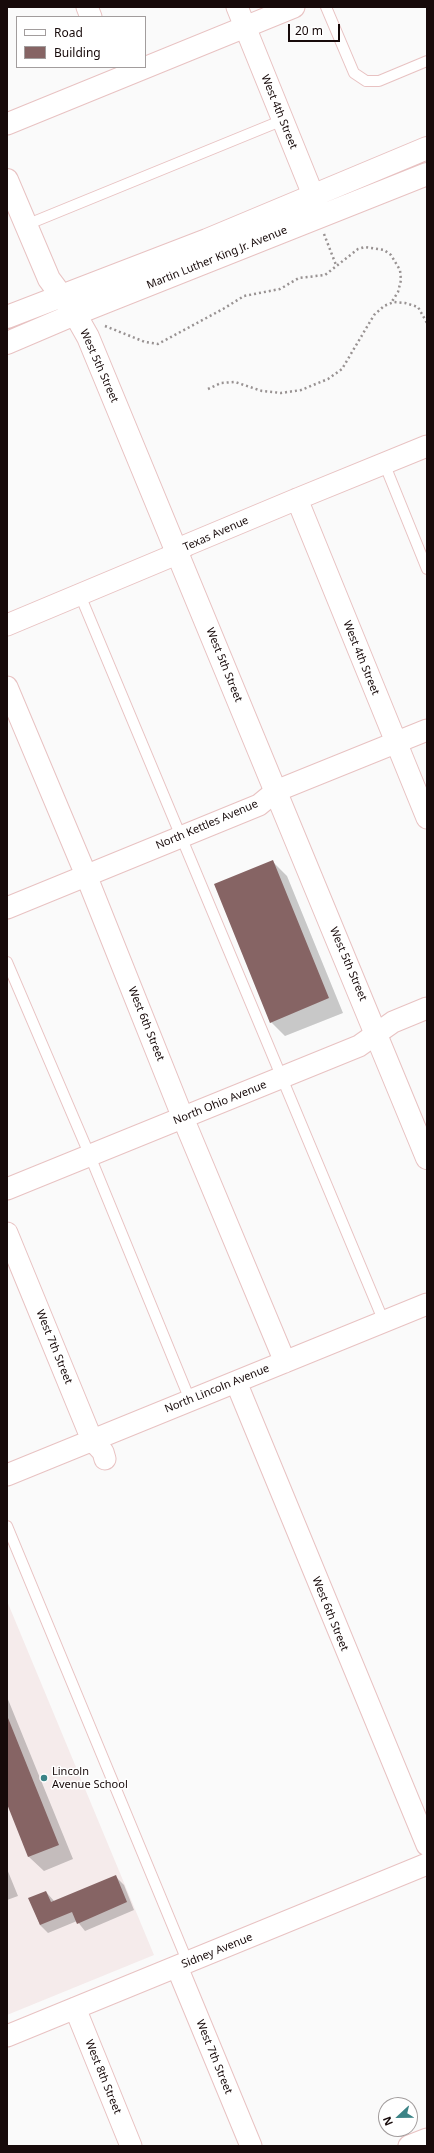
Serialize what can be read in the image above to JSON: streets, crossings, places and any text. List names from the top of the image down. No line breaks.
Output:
{"streets":{"street":["West 4th Street","Martin Luther King Jr. Avenue","West 5th Street","Texas Avenue","North Kettles Avenue","West 6th Street","North Ohio Avenue","West 7th Street","North Lincoln Avenue","Sidney Avenue","West 8th Street"]},"crossings":[["West 4th Street","Martin Luther King Jr. Avenue"],["West 4th Street","Texas Avenue"],["West 4th Street","North Kettles Avenue"],["Martin Luther King Jr. Avenue","West 5th Street"],["West 5th Street","Texas Avenue"],["West 5th Street","North Kettles Avenue"],["West 5th Street","North Ohio Avenue"],["North Kettles Avenue","West 6th Street"],["West 6th Street","North Ohio Avenue"],["West 6th Street","North Lincoln Avenue"],["West 7th Street","North Lincoln Avenue"],["West 7th Street","Sidney Avenue"],["Sidney Avenue","West 8th Street"]],"places":["Lincoln Avenue School"],"legend":["Road","Building"],"scale_bar":"20 m","north":"left"}
